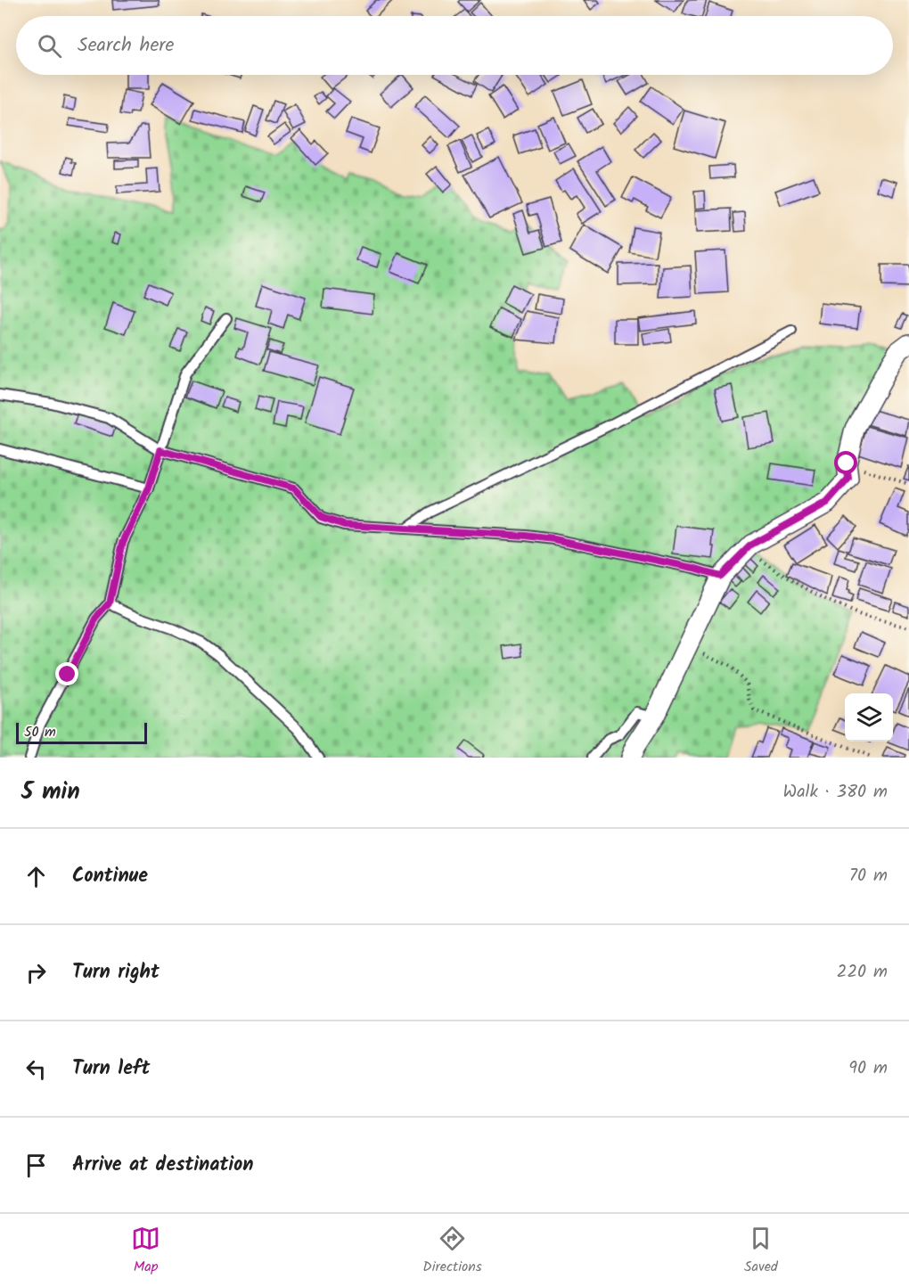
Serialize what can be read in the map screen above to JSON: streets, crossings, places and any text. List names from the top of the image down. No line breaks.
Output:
{"scale_bar":"50 m","page":{"search":"Search here","scale":"50 m","heading":["5 min","Walk · 380 m"],"list":[["Continue","70 m"],["Turn right","220 m"],["Turn left","90 m"],"Arrive at destination"],"nav":["Map","Directions","Saved"]}}
